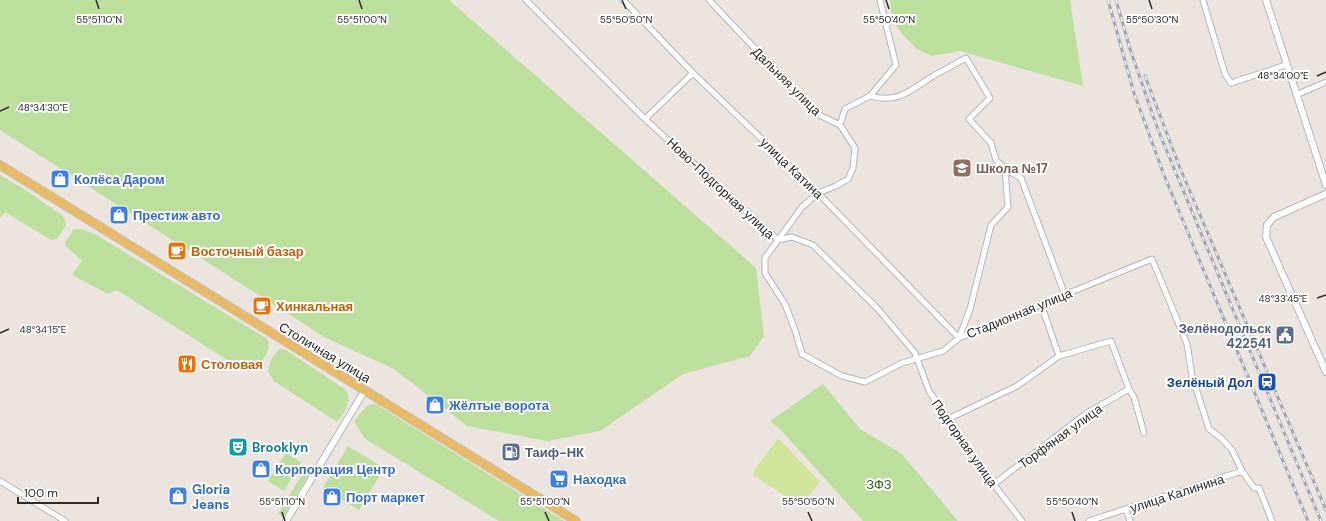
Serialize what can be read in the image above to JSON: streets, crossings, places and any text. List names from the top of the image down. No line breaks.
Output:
{"streets":{"main road":["Столичная улица"],"street":["Дальняя улица","улица Катина","Ново-Подгорная улица","Стадионная улица","Торфяная улица","Подгорная улица","улица Калинина"]},"crossings":[["Дальняя улица","улица Катина"],["Дальняя улица","Ново-Подгорная улица"],["Дальняя улица","Стадионная улица"],["улица Катина","Стадионная улица"],["Ново-Подгорная улица","Стадионная улица"],["Ново-Подгорная улица","Подгорная улица"],["Стадионная улица","Подгорная улица"],["Стадионная улица","улица Калинина"],["Торфяная улица","Подгорная улица"]],"parks":["ЗФЗ"],"places":{"school or university":["Школа №17"],"shop":["Колёса Даром","Престиж авто","Жёлтые ворота","Корпорация Центр","Gloria Jeans","Порт маркет"],"cafe":["Восточный базар","Хинкальная"],"public building":["Зелёнодольск 422541"],"restaurant":["Столовая"],"station":["Зелёный Дол"],"theatre":["Brooklyn"],"fuel station":["Таиф-НК"],"supermarket":["Находка"]},"scale_bar":"100 m","coordinates":["55°51'10\"N","55°51'00\"N","55°50'50\"N","55°50'40\"N","55°50'30\"N","48°34'00\"E","48°34'30\"E","48°33'45\"E","48°34'15\"E"]}
